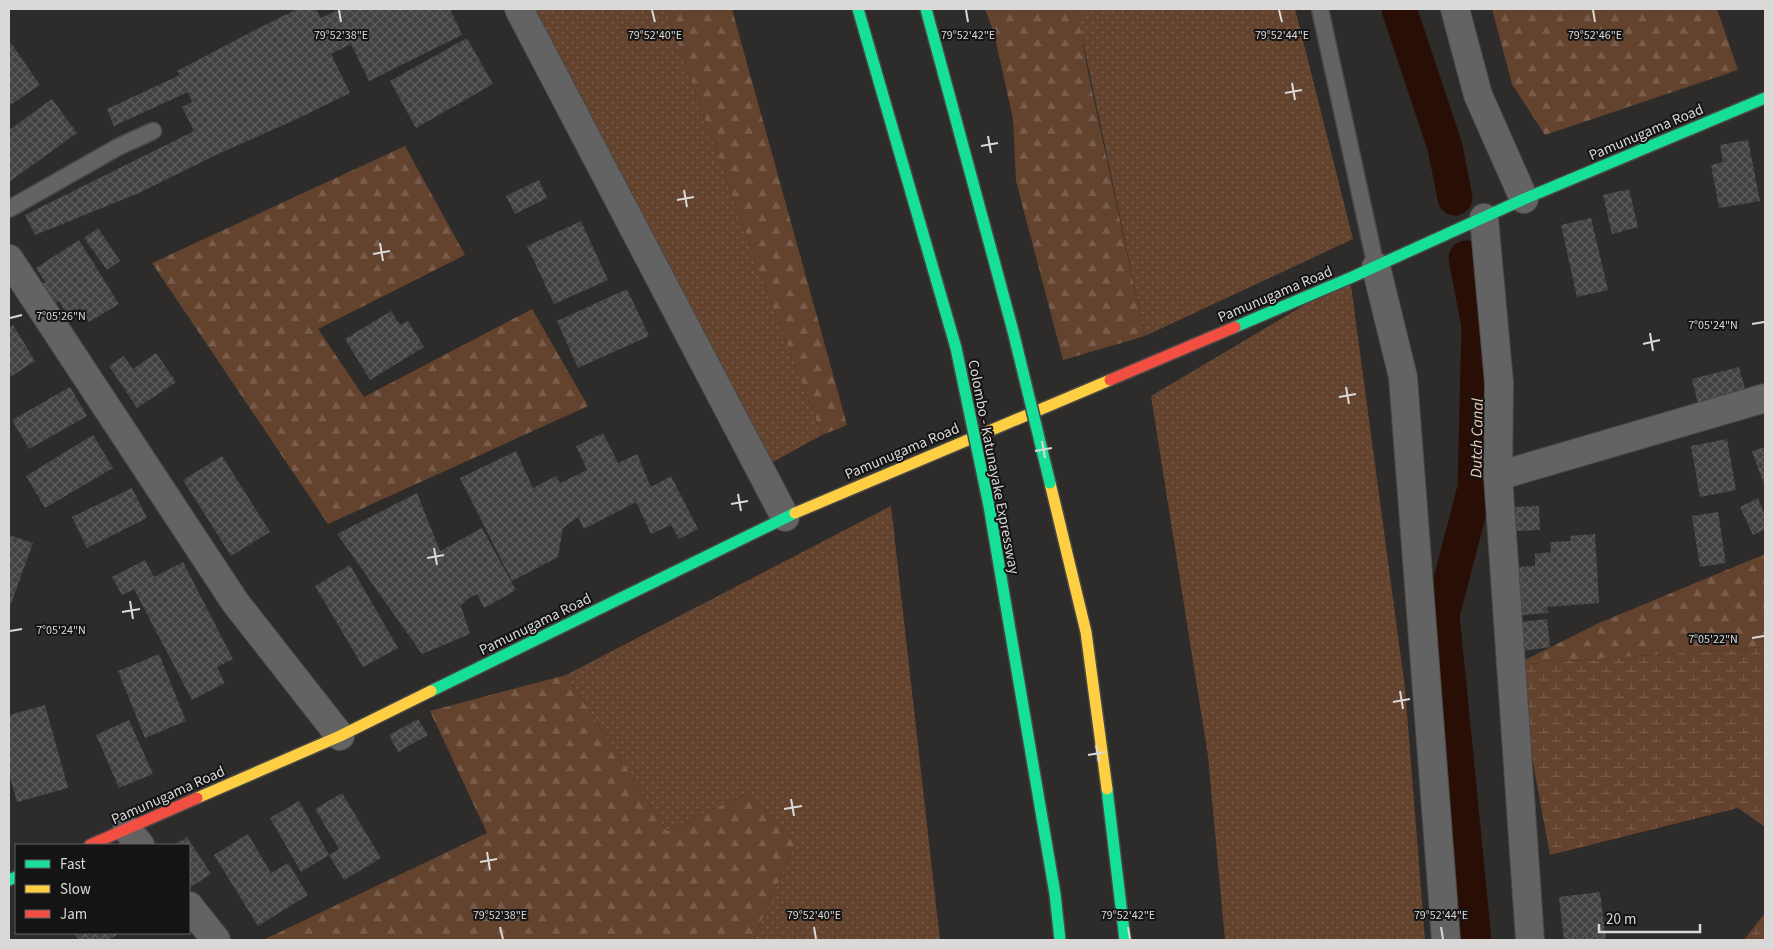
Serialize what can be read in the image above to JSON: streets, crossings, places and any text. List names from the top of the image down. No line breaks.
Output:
{"streets":{"main road":["Pamunugama Road","Colombo - Katunayake Expressway"]},"water":["Dutch Canal"],"legend":["Fast","Slow","Jam"],"scale_bar":"20 m","coordinates":["79°52'38\"E","79°52'40\"E","79°52'42\"E","79°52'44\"E","79°52'46\"E","7°05'26\"N","7°05'24\"N","7°05'22\"N"]}
